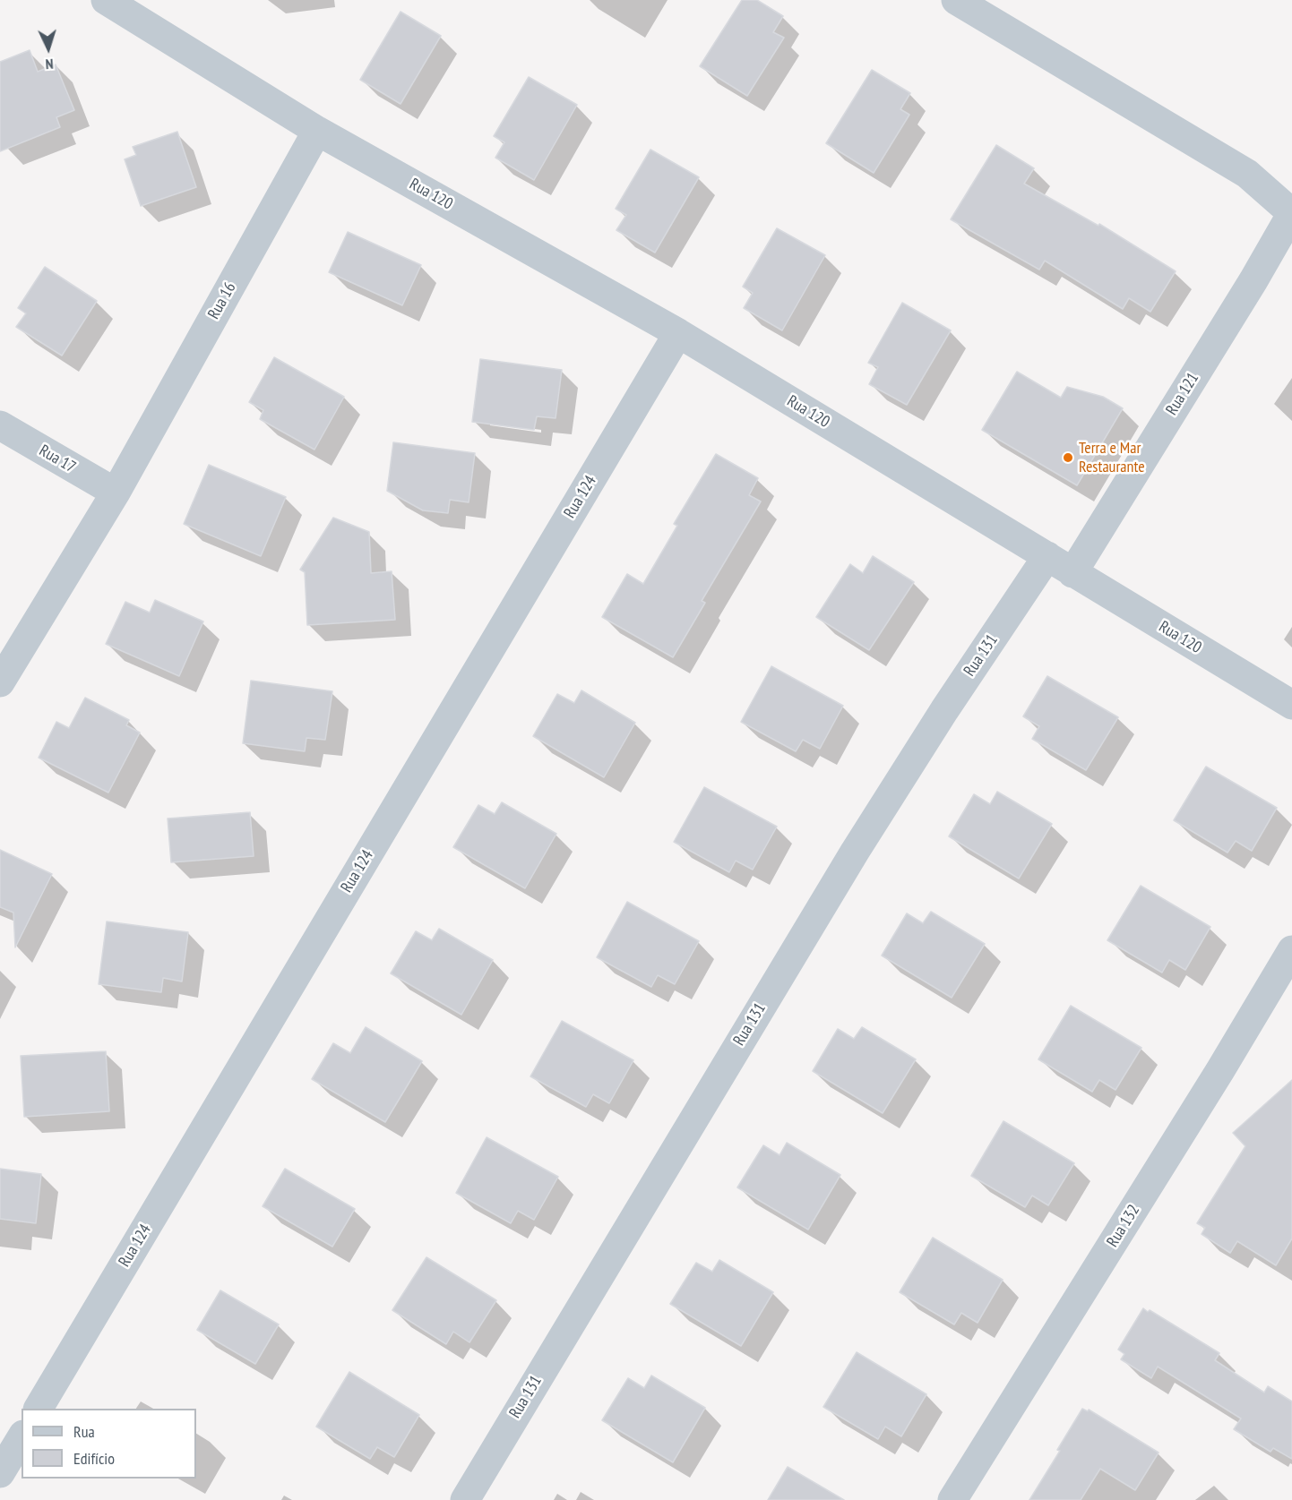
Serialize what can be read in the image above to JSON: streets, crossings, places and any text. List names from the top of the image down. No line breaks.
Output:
{"streets":{"street":["Rua 120","Rua 16","Rua 121","Rua 17","Rua 124","Rua 131","Rua 132"]},"crossings":[["Rua 120","Rua 16"],["Rua 120","Rua 121"],["Rua 120","Rua 124"],["Rua 120","Rua 131"],["Rua 16","Rua 17"]],"places":["Terra e Mar Restaurante"],"legend":["Rua","Edifício"],"north":"bottom"}
